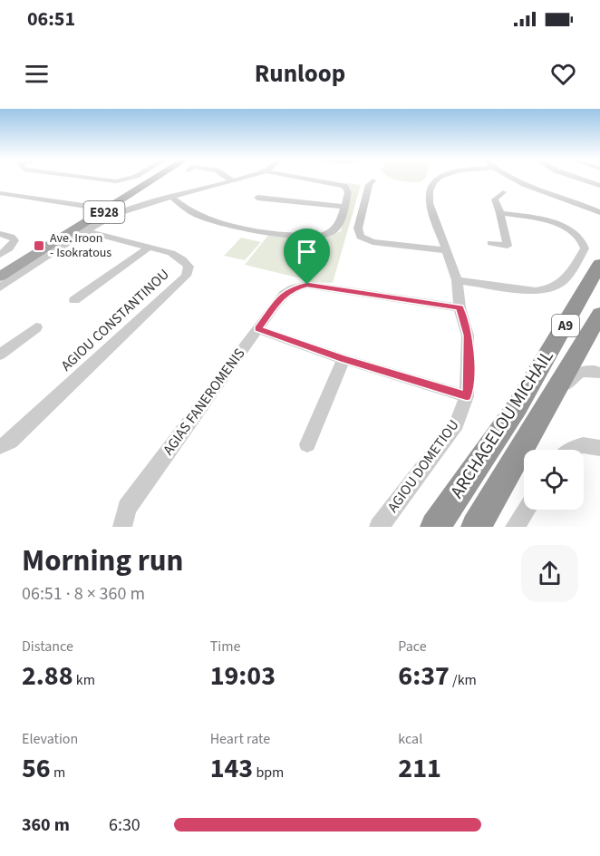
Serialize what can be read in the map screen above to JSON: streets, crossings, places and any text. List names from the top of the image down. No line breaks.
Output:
{"streets":{"highway":["A9","ARCHAGELOU MICHAIL"],"main road":["E928"],"street":["AGIOU CONSTANTINOU","AGIAS FANEROMENIS","AGIOU DOMETIOU"]},"crossings":[["AGIAS FANEROMENIS","AGIOU DOMETIOU"]],"places":{"transit":["Ave. Iroon - Isokratous"]},"page":{"status":"06:51","header":"Runloop","heading":["Morning run","06:51 · 8 × 360 m"],"stats":[["Distance","2.88 km"],["Time","19:03"],["Pace","6:37 /km"],["Elevation","56 m"],["Heart rate","143 bpm"],["kcal","211"]],"list":[{"name":"360 m","note":"6:30"}]}}
